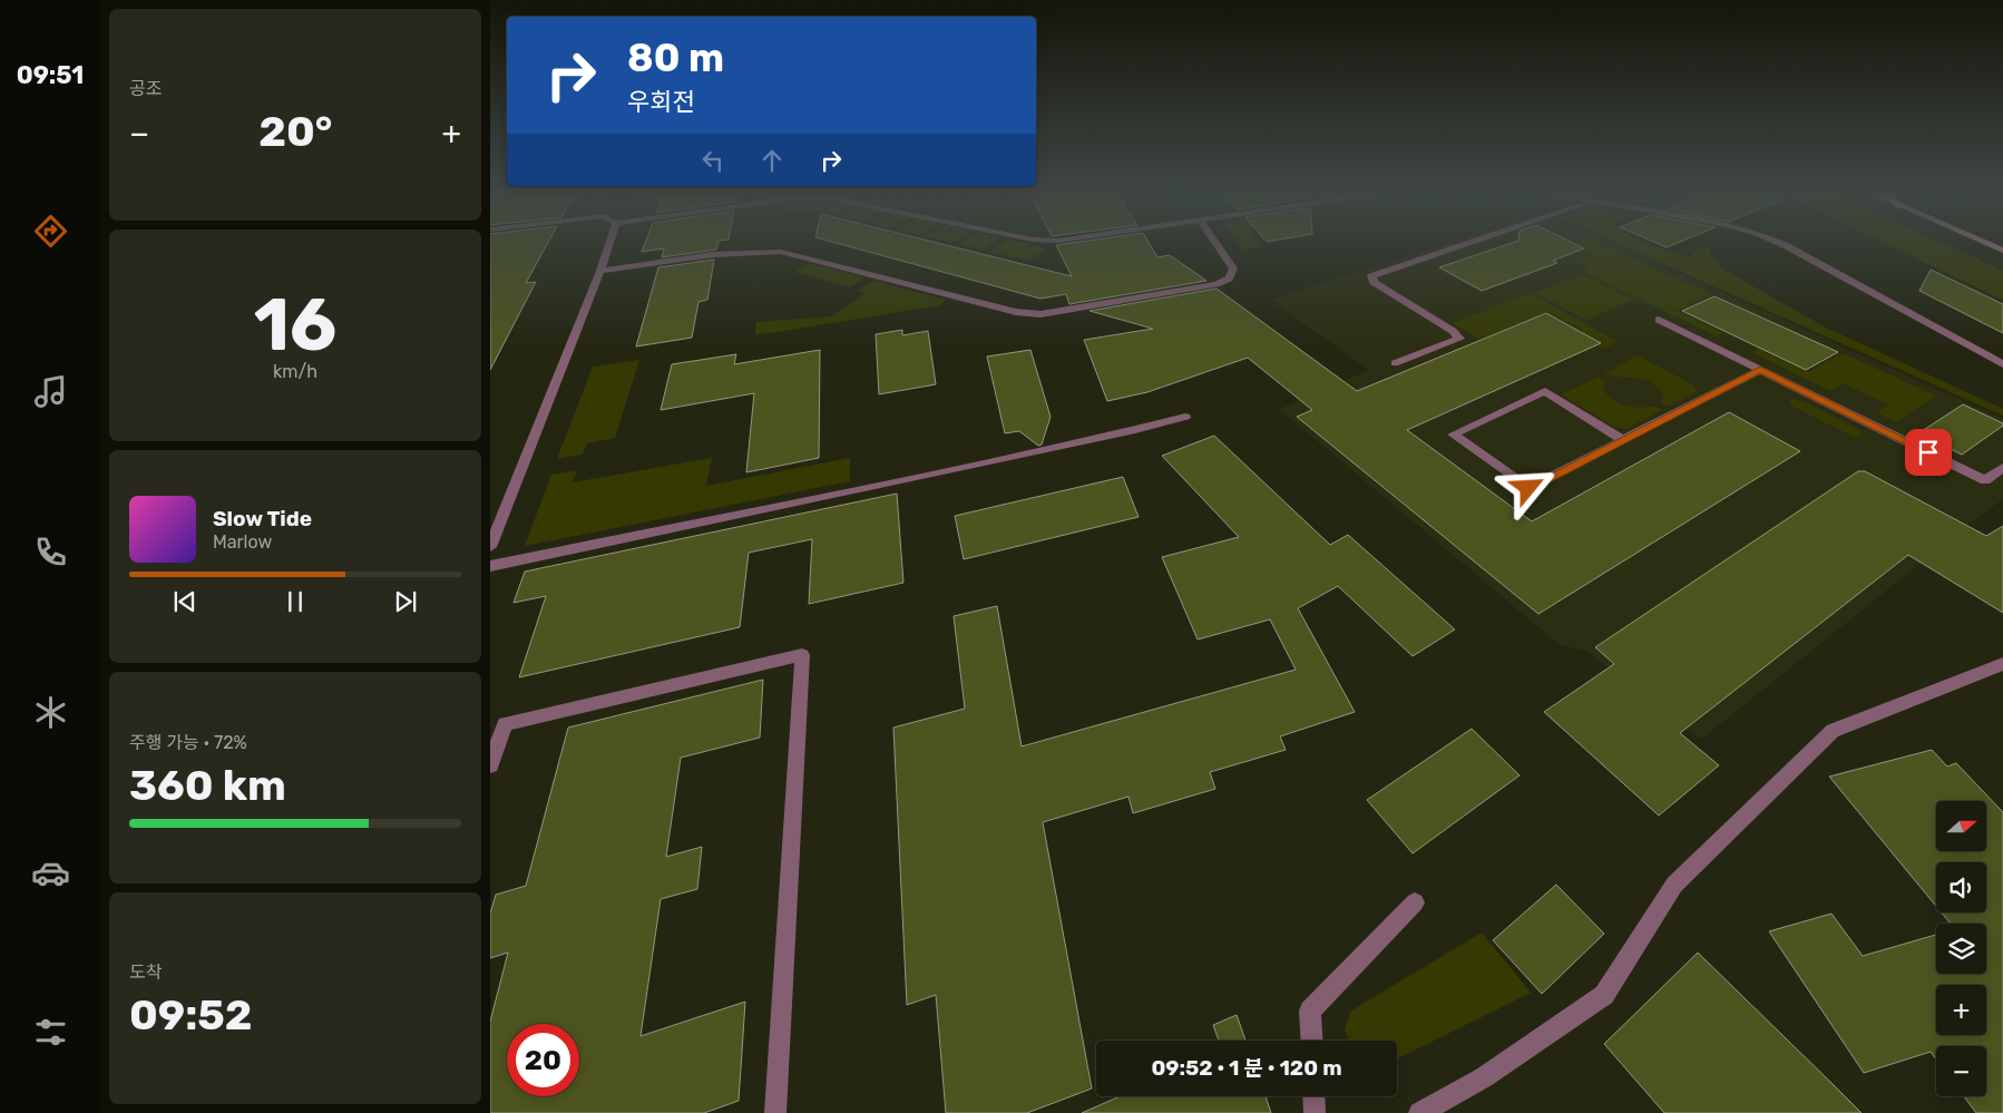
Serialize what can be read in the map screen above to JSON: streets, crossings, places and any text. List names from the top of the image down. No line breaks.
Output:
{"north":"right","page":{"tabs":"09:51","tile":["공조",["16","km/h"],["주행 가능 · 72%","360 km"],["도착","09:52"]],"turn":["80 m","우회전"],"heat":["−","20°","+"],"song":["Slow Tide","Marlow"],"map_buttons":["+","−"],"limit":"20","trip":"09:52 · 1 분 · 120 m"}}
